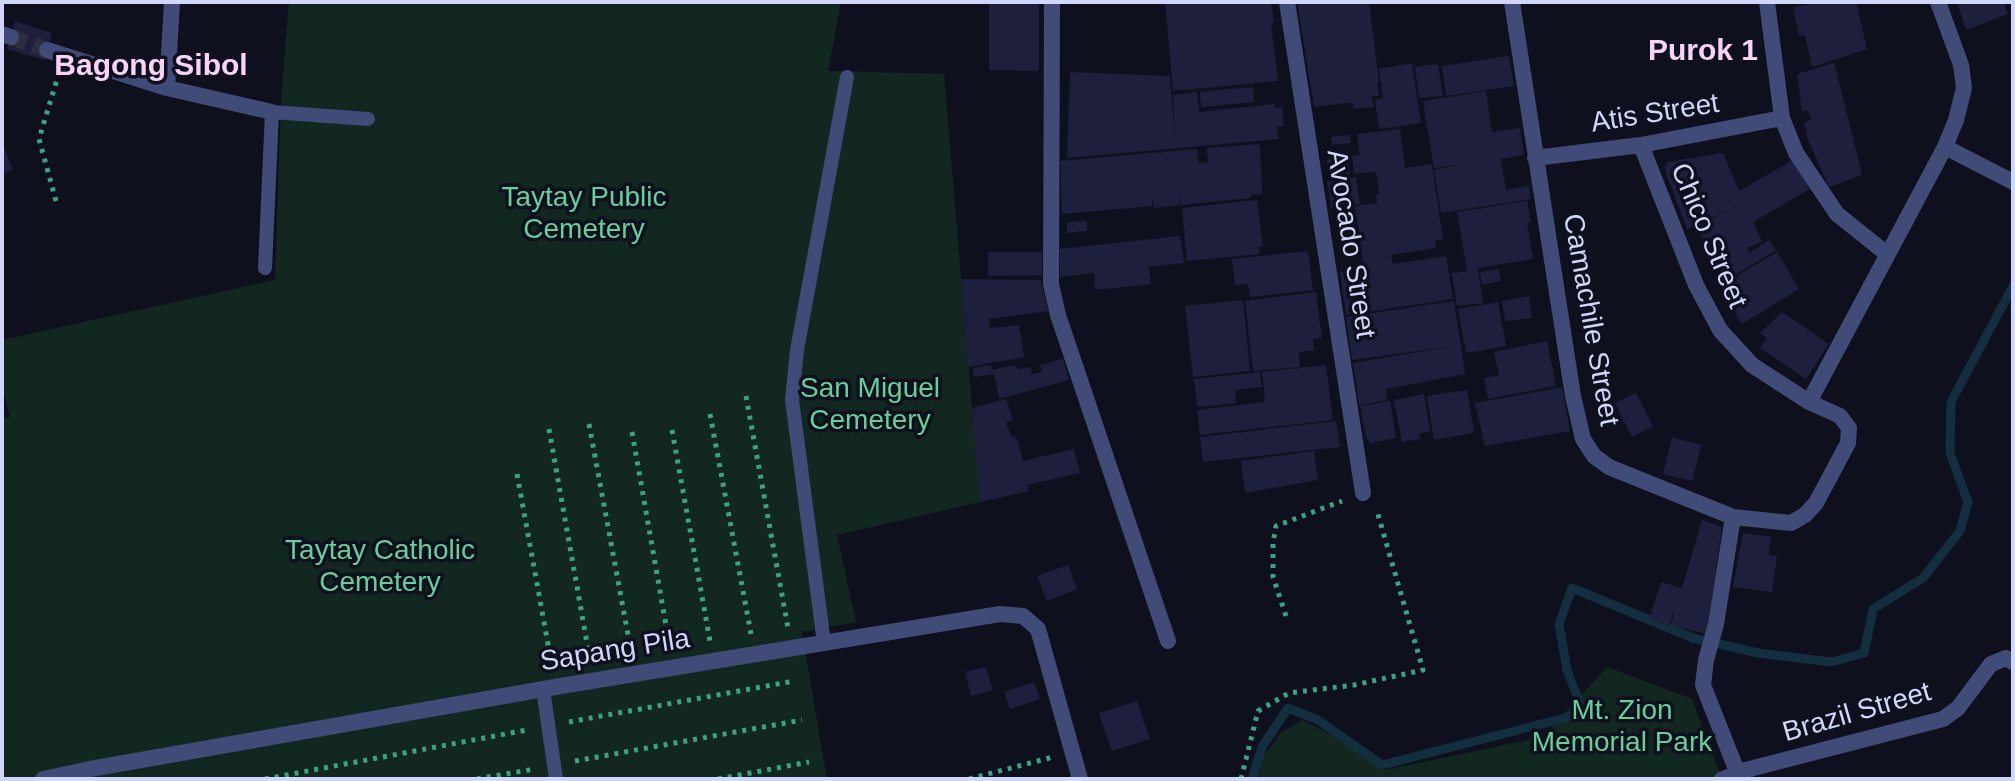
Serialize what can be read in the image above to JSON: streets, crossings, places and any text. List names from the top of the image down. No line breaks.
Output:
{"streets":{"street":["Atis Street","Chico Street","Avocado Street","Camachile Street","Sapang Pila","Brazil Street"]},"crossings":[["Atis Street","Chico Street"],["Atis Street","Camachile Street"],["Chico Street","Camachile Street"]],"districts":["Purok 1","Bagong Sibol"],"parks":["Taytay Public Cemetery","San Miguel Cemetery","Taytay Catholic Cemetery","Mt. Zion Memorial Park"]}
